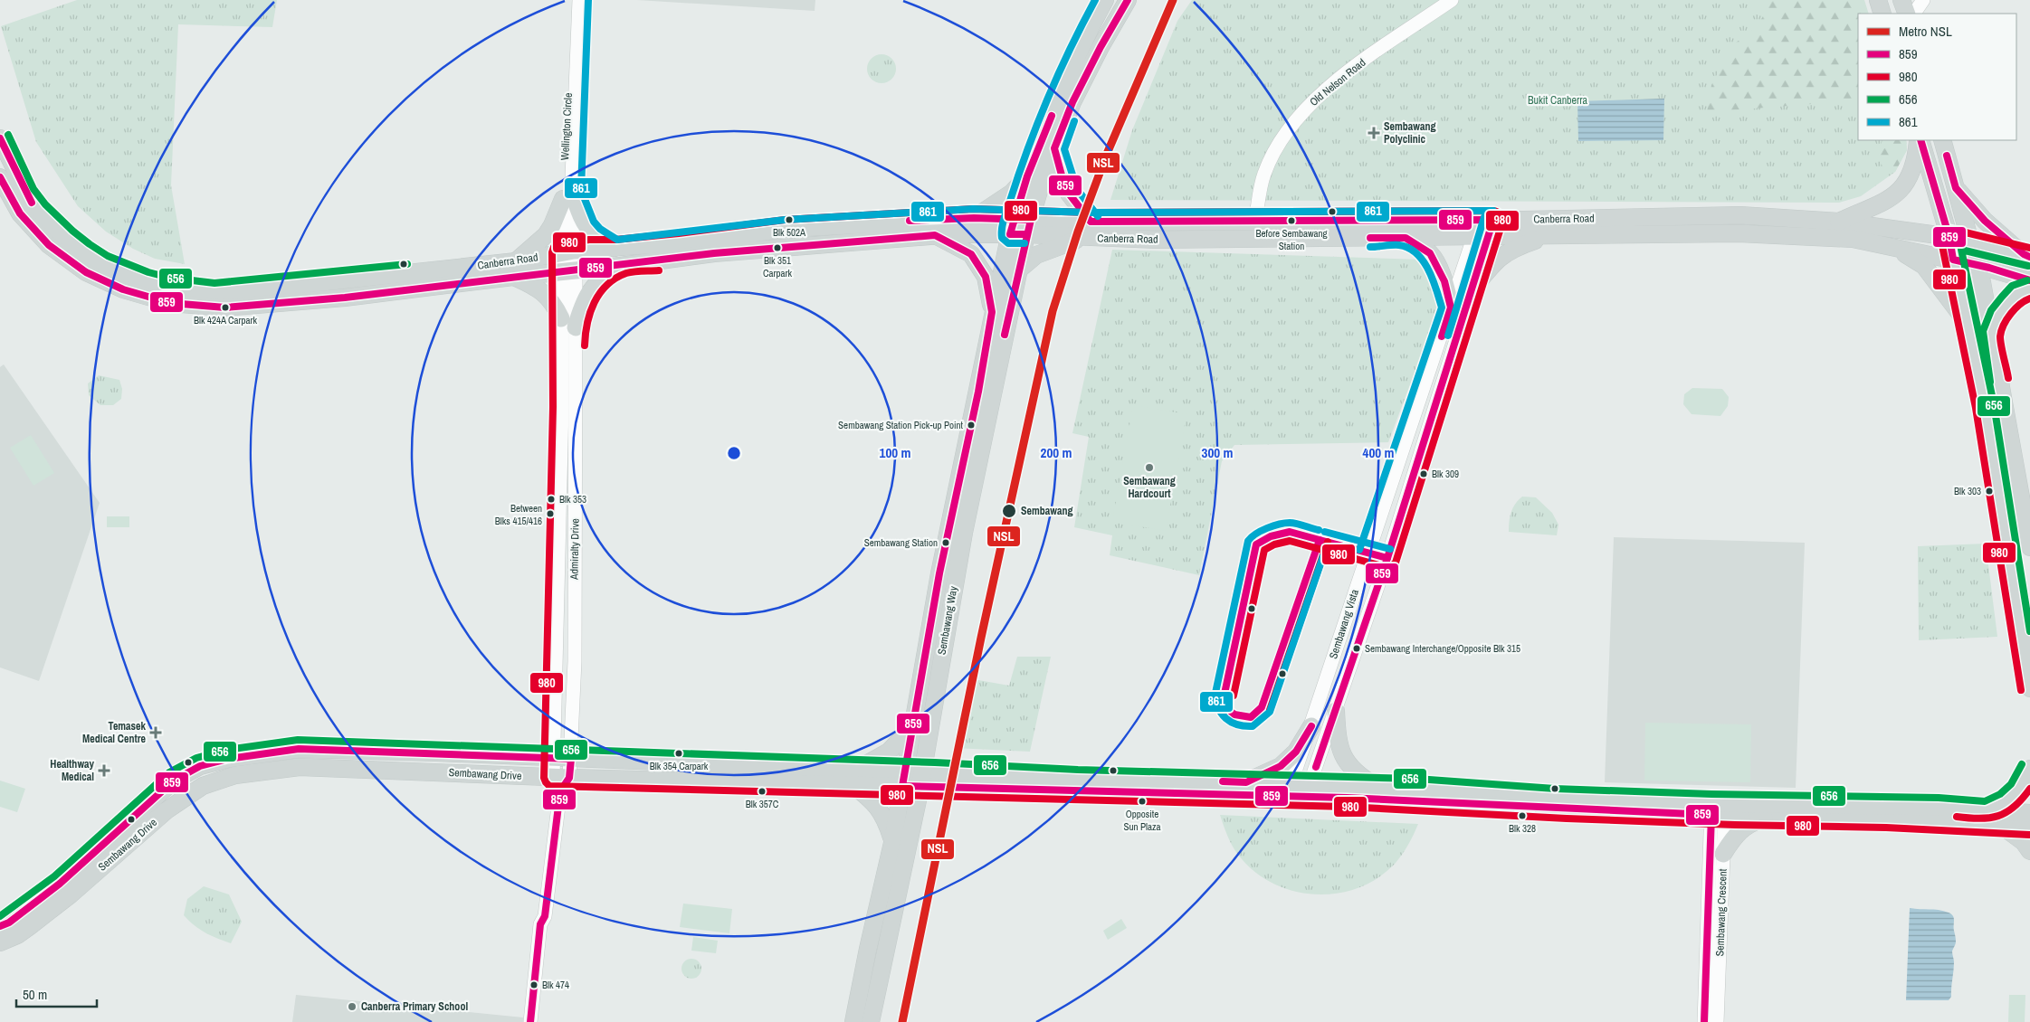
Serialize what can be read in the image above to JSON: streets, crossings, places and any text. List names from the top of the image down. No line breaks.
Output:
{"streets":{"main road":["Canberra Road","Sembawang Way","Sembawang Drive"],"street":["Old Nelson Road","Wellington Circle","Admiralty Drive","Sembawang Vista","Sembawang Crescent"]},"crossings":[["Old Nelson Road","Canberra Road"],["Wellington Circle","Canberra Road"],["Wellington Circle","Admiralty Drive"],["Canberra Road","Admiralty Drive"],["Canberra Road","Sembawang Way"],["Canberra Road","Sembawang Vista"],["Admiralty Drive","Sembawang Drive"],["Sembawang Way","Sembawang Drive"],["Sembawang Vista","Sembawang Drive"],["Sembawang Drive","Sembawang Crescent"]],"parks":["Bukit Canberra"],"places":{"health":["Sembawang Polyclinic","Temasek Medical Centre","Healthway Medical"],"other":["Blk 502A","Before Sembawang Station","Blk 351 Carpark","Blk 424A Carpark","Sembawang Station Pick-up Point","Sembawang Hardcourt","Blk 309","Blk 303","Blk 353","Sembawang","Between Blks 415/416","Sembawang Station","Sembawang Interchange/Opposite Blk 315","Blk 354 Carpark","Blk 357C","Opposite Sun Plaza","Blk 328","Blk 474","Canberra Primary School"]},"lines":["metro line NSL","transit line 859","transit line 861","transit line 656","transit line 980"],"legend":["Metro NSL","859","980","656","861"],"scale_bar":"50 m","rings":["100 m","200 m","300 m","400 m"]}
